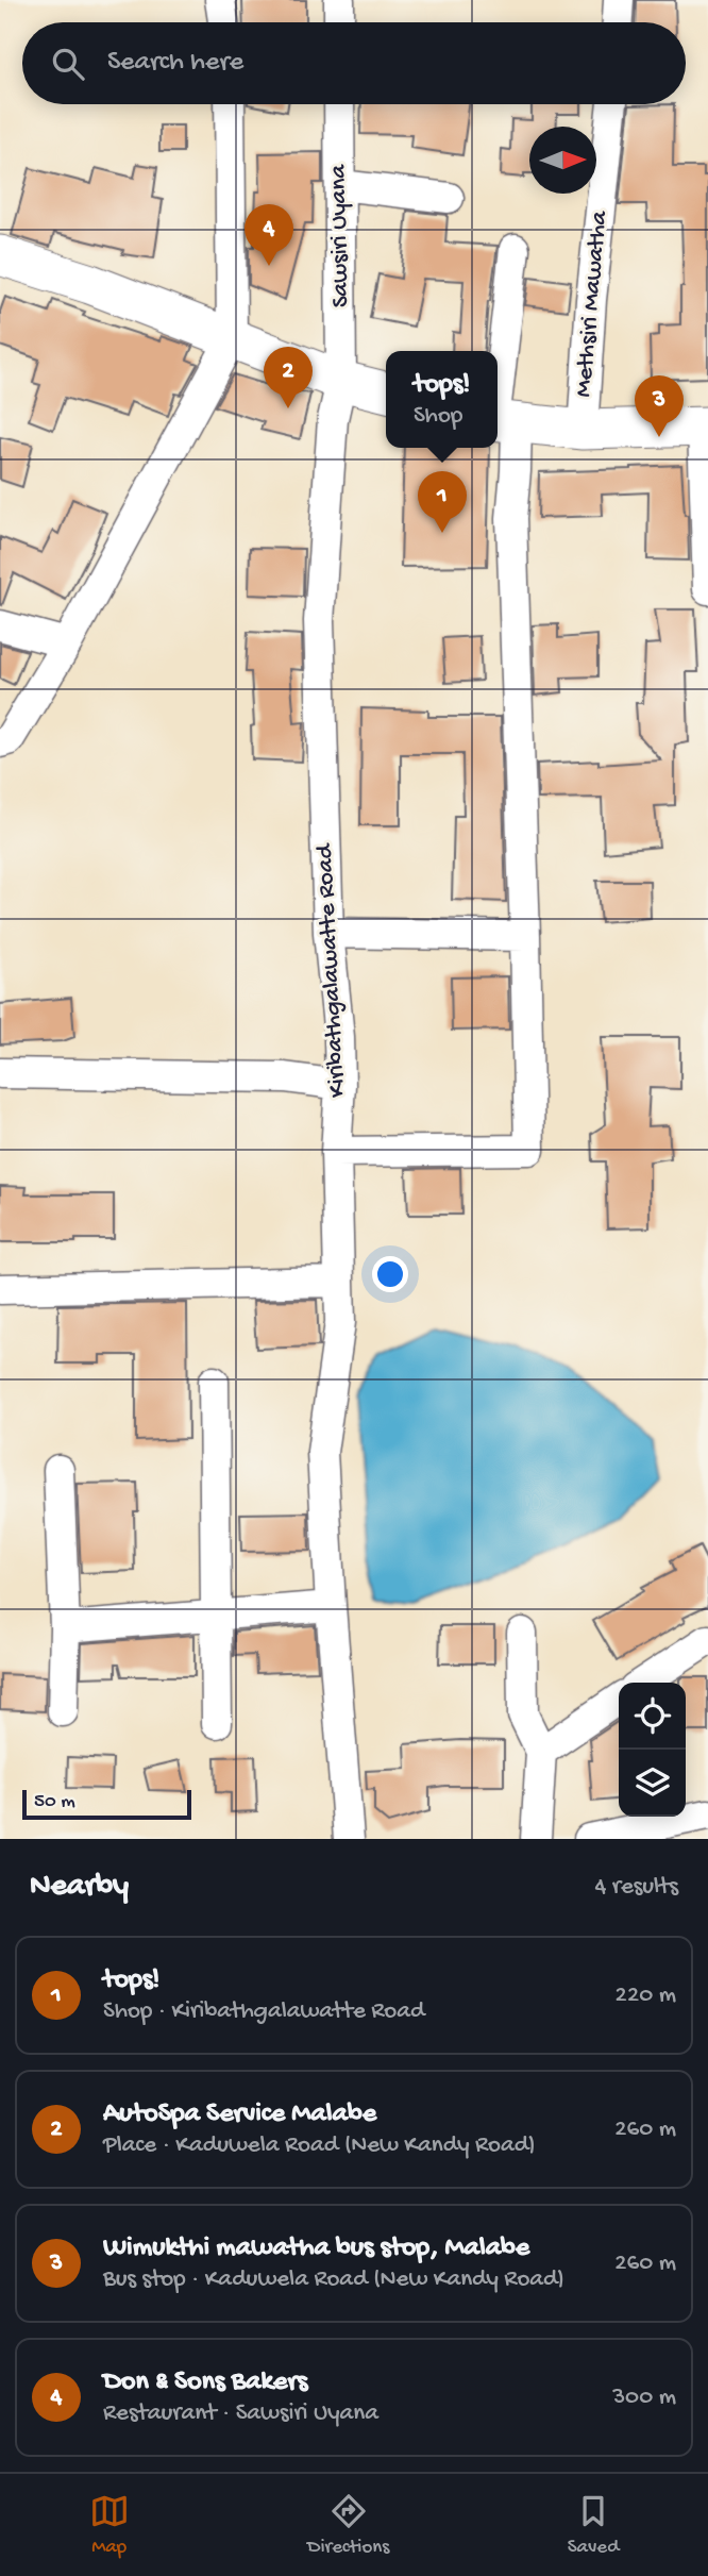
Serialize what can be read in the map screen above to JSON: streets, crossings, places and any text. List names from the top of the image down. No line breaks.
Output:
{"streets":{"street":["Sawsiri Uyana","Methsiri Mawatha","Kiribathgalawatte Road"]},"crossings":[["Sawsiri Uyana","Kiribathgalawatte Road"]],"scale_bar":"50 m","north":"right","page":{"search":"Search here","pins":["4","2","3","1"],"popup":["tops!","Shop"],"scale":"50 m","heading":["Nearby","4 results"],"list":[{"mark":"1","name":"tops!","note":"Shop · Kiribathgalawatte Road","value":"220 m"},{"mark":"2","name":"AutoSpa Service Malabe","note":"Place · Kaduwela Road (New Kandy Road)","value":"260 m"},{"mark":"3","name":"Wimukthi mawatha bus stop, Malabe","note":"Bus stop · Kaduwela Road (New Kandy Road)","value":"260 m"},{"mark":"4","name":"Don & Sons Bakers","note":"Restaurant · Sawsiri Uyana","value":"300 m"}],"nav":["Map","Directions","Saved"]}}
